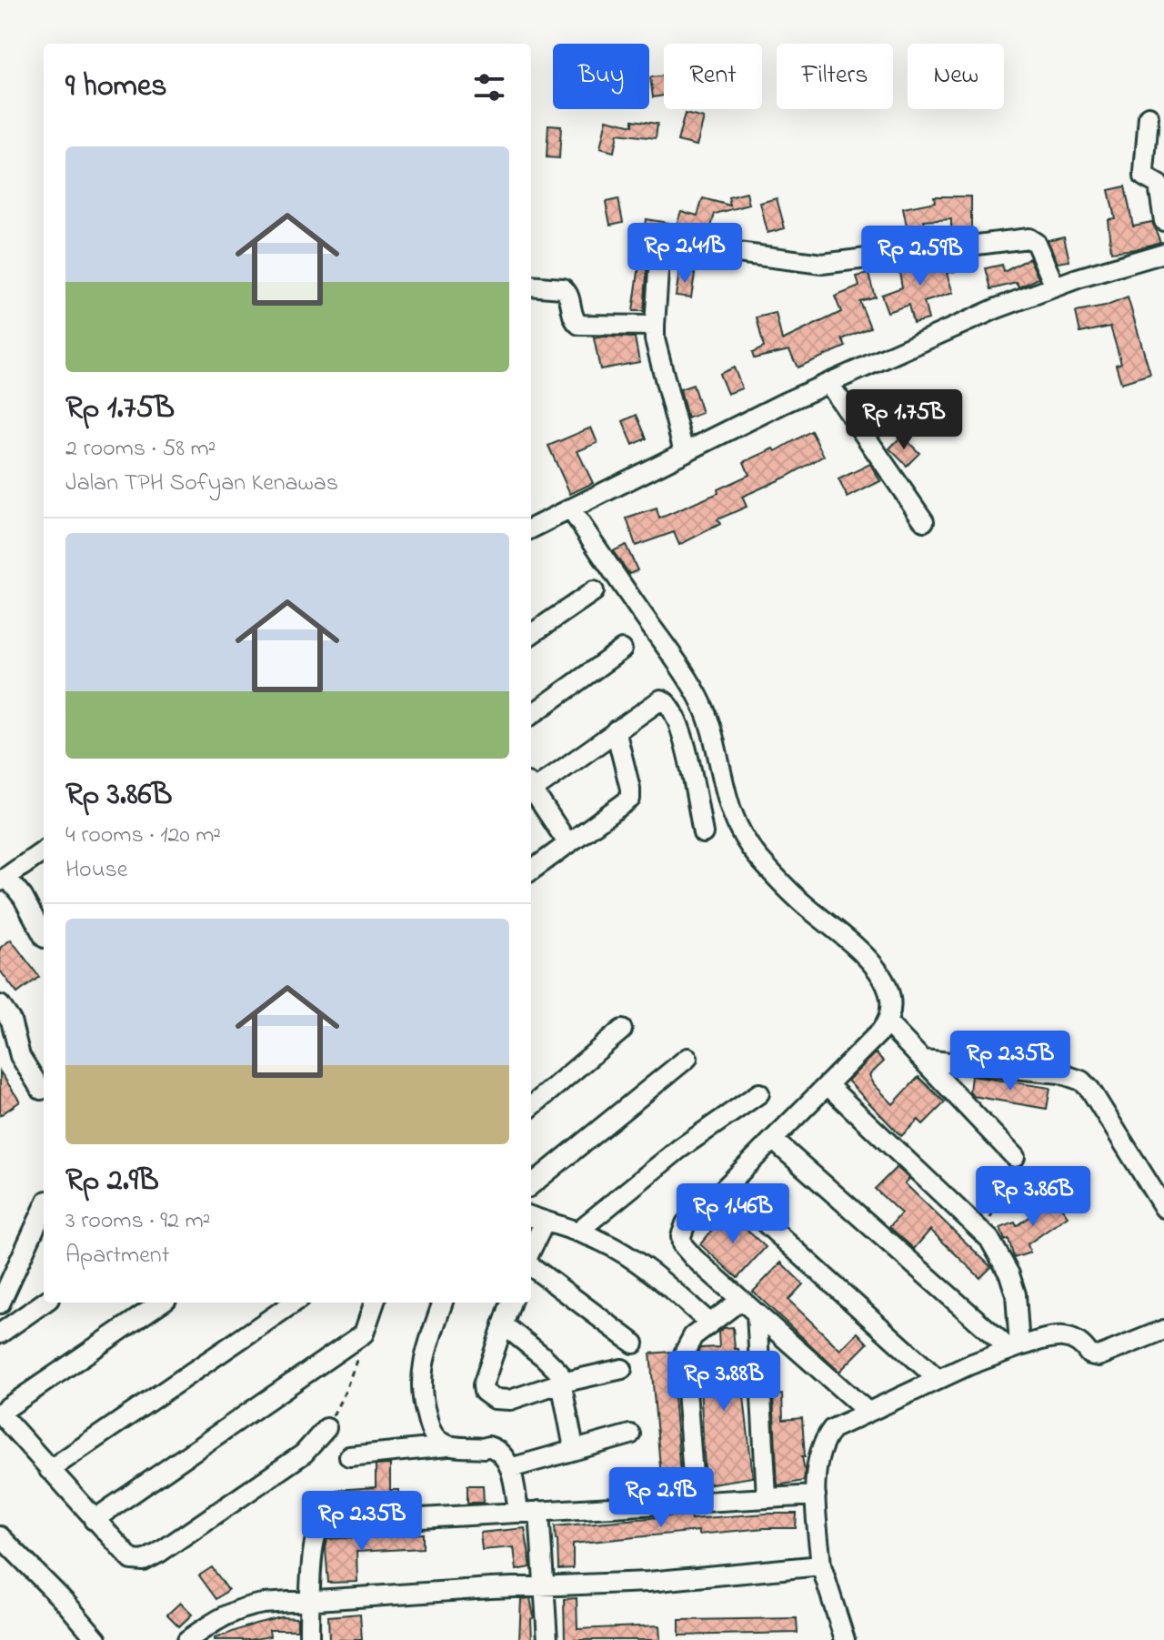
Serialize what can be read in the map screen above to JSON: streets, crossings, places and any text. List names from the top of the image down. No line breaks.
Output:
{"page":{"chip":["Buy","Rent","Filters","New"],"heading":"9 homes","list":[{"name":"Rp 1.75B","note":"2 rooms · 58 m² · Jalan TPH Sofyan Kenawas"},{"name":"Rp 3.86B","note":"4 rooms · 120 m² · House"},{"name":"Rp 2.9B","note":"3 rooms · 92 m² · Apartment"}],"price":["Rp 2.41B","Rp 2.59B","Rp 1.75B","Rp 2.35B","Rp 3.86B","Rp 1.46B","Rp 3.88B","Rp 2.9B","Rp 2.35B"]}}
